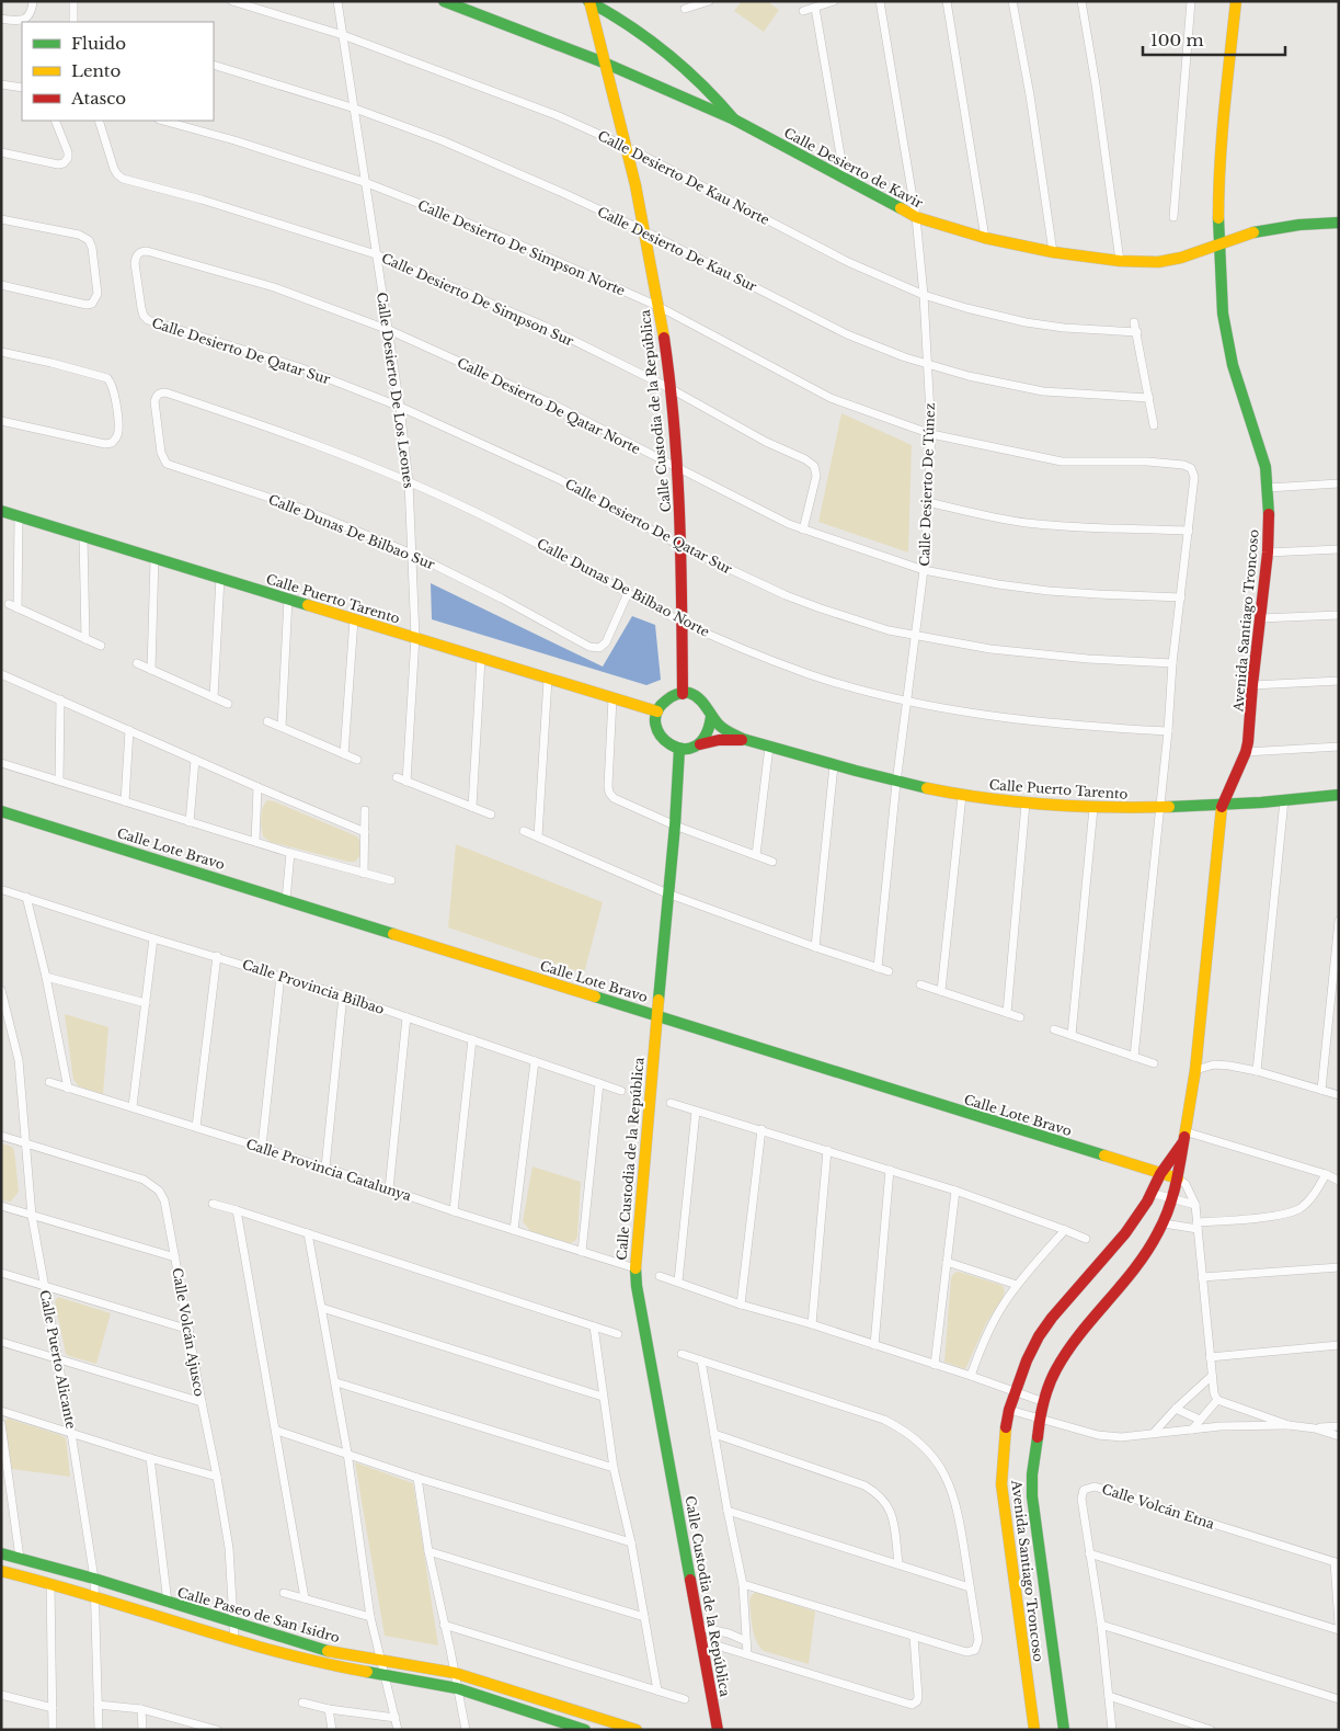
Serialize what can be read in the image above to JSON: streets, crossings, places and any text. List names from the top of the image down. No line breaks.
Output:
{"streets":{"street":["Calle Desierto de Kavir","Calle Desierto De Kau Norte","Calle Desierto De Simpson Norte","Calle Desierto De Kau Sur","Calle Desierto De Simpson Sur","Calle Desierto De Qatar Sur","Calle Desierto De Los Leones","Calle Desierto De Qatar Norte","Calle Custodia de la República","Calle Desierto De Túnez","Calle Dunas De Bilbao Sur","Calle Dunas De Bilbao Norte","Calle Puerto Tarento","Avenida Santiago Troncoso","Calle Lote Bravo","Calle Provincia Bilbao","Calle Provincia Catalunya","Calle Volcán Ajusco","Calle Puerto Alicante","Calle Volcán Etna","Calle Paseo de San Isidro"]},"crossings":[["Calle Desierto de Kavir","Calle Custodia de la República"],["Calle Desierto de Kavir","Calle Desierto De Túnez"],["Calle Desierto de Kavir","Avenida Santiago Troncoso"],["Calle Desierto De Kau Norte","Calle Desierto De Los Leones"],["Calle Desierto De Kau Norte","Calle Custodia de la República"],["Calle Desierto De Kau Norte","Calle Desierto De Túnez"],["Calle Desierto De Simpson Norte","Calle Desierto De Los Leones"],["Calle Desierto De Simpson Norte","Calle Custodia de la República"],["Calle Desierto De Simpson Norte","Calle Desierto De Túnez"],["Calle Desierto De Kau Sur","Calle Desierto De Los Leones"],["Calle Desierto De Kau Sur","Calle Custodia de la República"],["Calle Desierto De Kau Sur","Calle Desierto De Túnez"],["Calle Desierto De Simpson Sur","Calle Desierto De Los Leones"],["Calle Desierto De Simpson Sur","Calle Desierto De Qatar Norte"],["Calle Desierto De Simpson Sur","Calle Custodia de la República"],["Calle Desierto De Qatar Sur","Calle Desierto De Los Leones"],["Calle Desierto De Qatar Sur","Calle Desierto De Qatar Norte"],["Calle Desierto De Qatar Sur","Calle Custodia de la República"],["Calle Desierto De Qatar Sur","Calle Desierto De Túnez"],["Calle Desierto De Los Leones","Calle Desierto De Qatar Norte"],["Calle Desierto De Los Leones","Calle Dunas De Bilbao Sur"],["Calle Desierto De Los Leones","Calle Dunas De Bilbao Norte"],["Calle Desierto De Los Leones","Calle Puerto Tarento"],["Calle Desierto De Qatar Norte","Calle Custodia de la República"],["Calle Desierto De Qatar Norte","Calle Desierto De Túnez"],["Calle Custodia de la República","Calle Dunas De Bilbao Norte"],["Calle Custodia de la República","Calle Puerto Tarento"],["Calle Custodia de la República","Calle Lote Bravo"],["Calle Custodia de la República","Calle Provincia Catalunya"],["Calle Desierto De Túnez","Calle Dunas De Bilbao Norte"],["Calle Desierto De Túnez","Calle Puerto Tarento"],["Calle Dunas De Bilbao Sur","Calle Dunas De Bilbao Norte"],["Calle Puerto Tarento","Avenida Santiago Troncoso"],["Avenida Santiago Troncoso","Calle Lote Bravo"],["Calle Volcán Ajusco","Calle Puerto Alicante"],["Calle Volcán Ajusco","Calle Paseo de San Isidro"],["Calle Puerto Alicante","Calle Paseo de San Isidro"]],"legend":["Fluido","Lento","Atasco"],"scale_bar":"100 m"}
